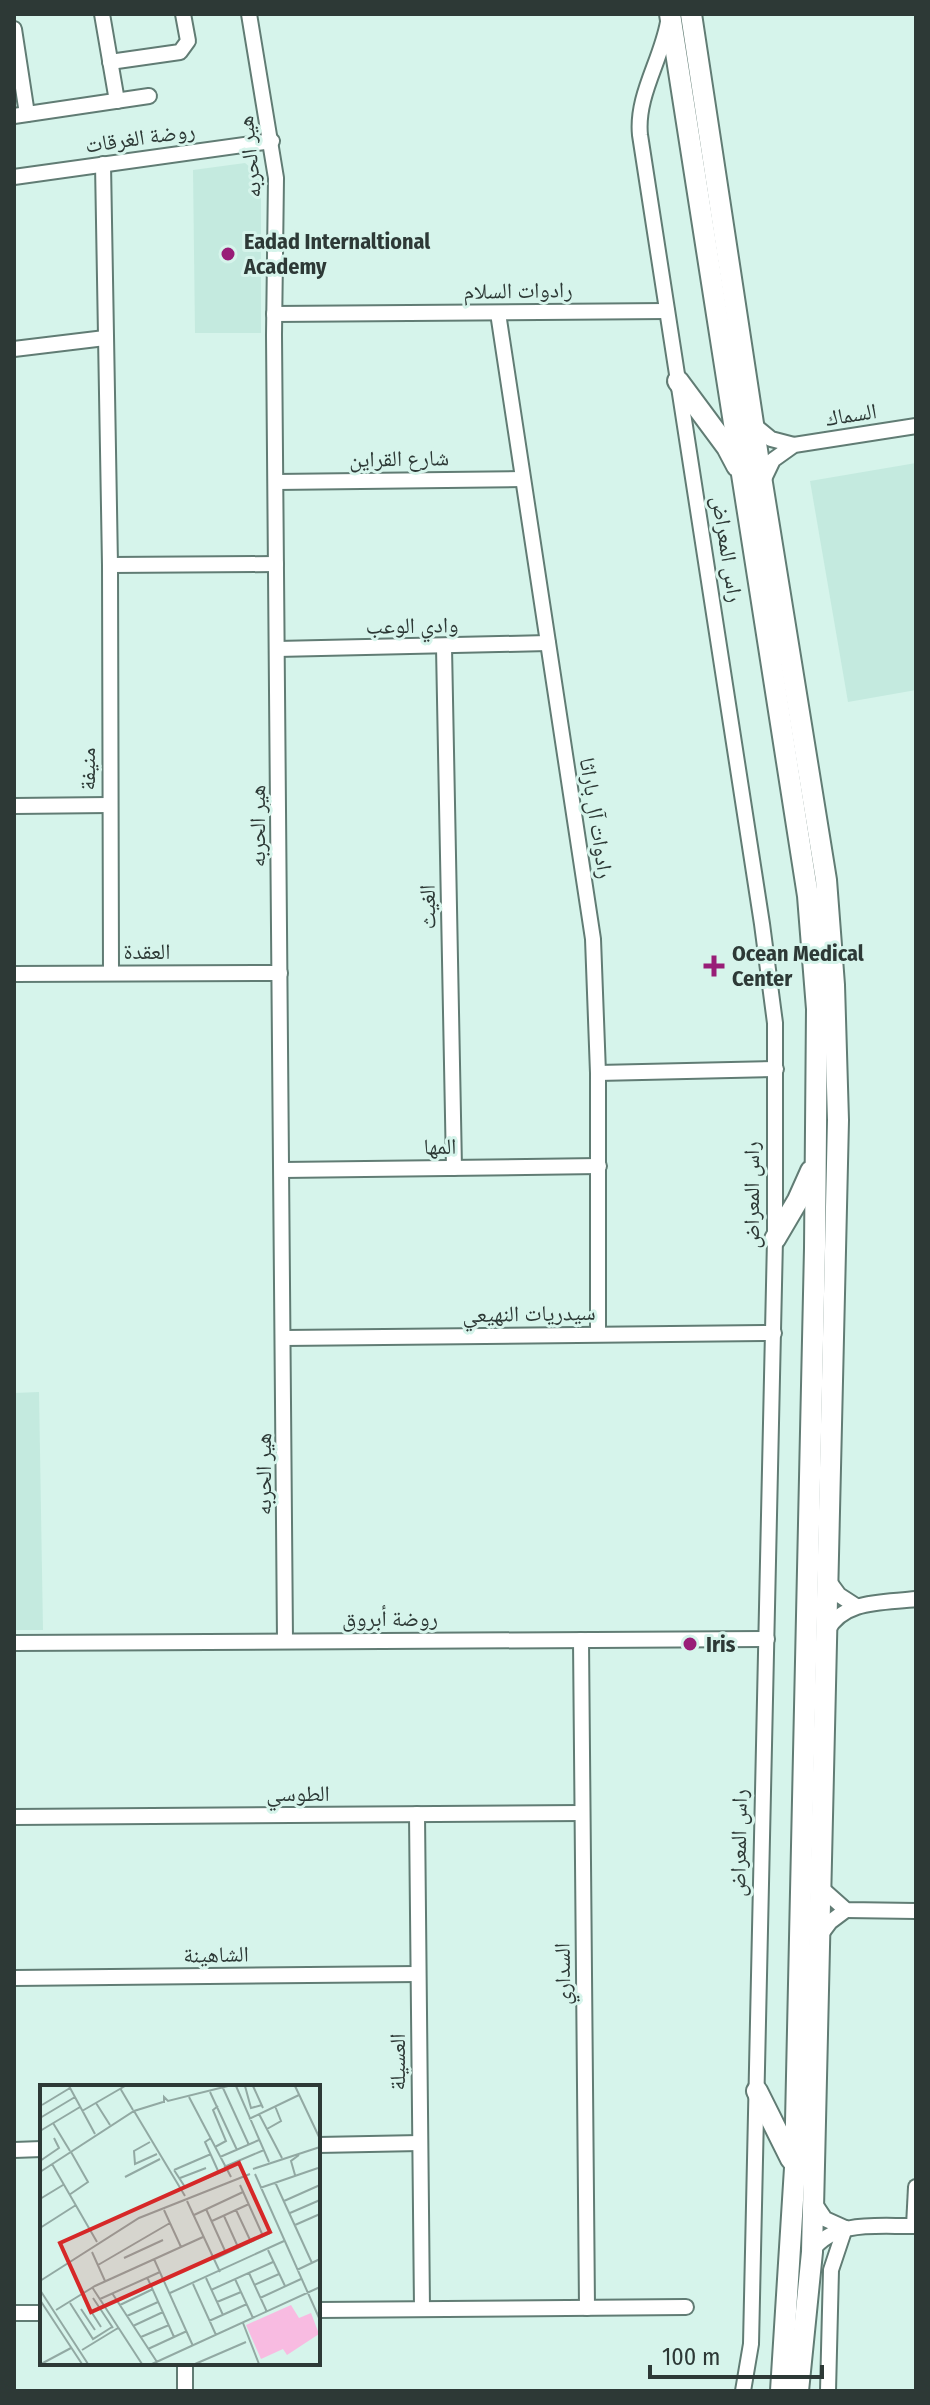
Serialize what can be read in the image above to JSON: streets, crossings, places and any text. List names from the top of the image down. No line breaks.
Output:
{"streets":{"street":["روضة الغرقات","هير الحربه","رادوات السلام","السماك","شارع القراين","راس المعراض","وادي الوعب","منيفة","رادوات آل باراثا","الغيث","العقدة","المها","سيدريات النهيعي","روضة أبروق","الطوسي","الشاهينة","السداري","العسيلة"]},"crossings":[["روضة الغرقات","هير الحربه"],["روضة الغرقات","منيفة"],["هير الحربه","رادوات السلام"],["هير الحربه","شارع القراين"],["هير الحربه","وادي الوعب"],["هير الحربه","العقدة"],["هير الحربه","المها"],["هير الحربه","سيدريات النهيعي"],["هير الحربه","روضة أبروق"],["رادوات السلام","راس المعراض"],["رادوات السلام","رادوات آل باراثا"],["شارع القراين","رادوات آل باراثا"],["راس المعراض","سيدريات النهيعي"],["راس المعراض","روضة أبروق"],["وادي الوعب","رادوات آل باراثا"],["وادي الوعب","الغيث"],["منيفة","العقدة"],["رادوات آل باراثا","المها"],["رادوات آل باراثا","سيدريات النهيعي"],["الغيث","المها"],["روضة أبروق","السداري"],["الطوسي","السداري"],["الطوسي","العسيلة"],["الشاهينة","العسيلة"]],"places":{"other":["Eadad Internaltional Academy","Iris"],"health":["Ocean Medical Center"]},"scale_bar":"100 m"}
